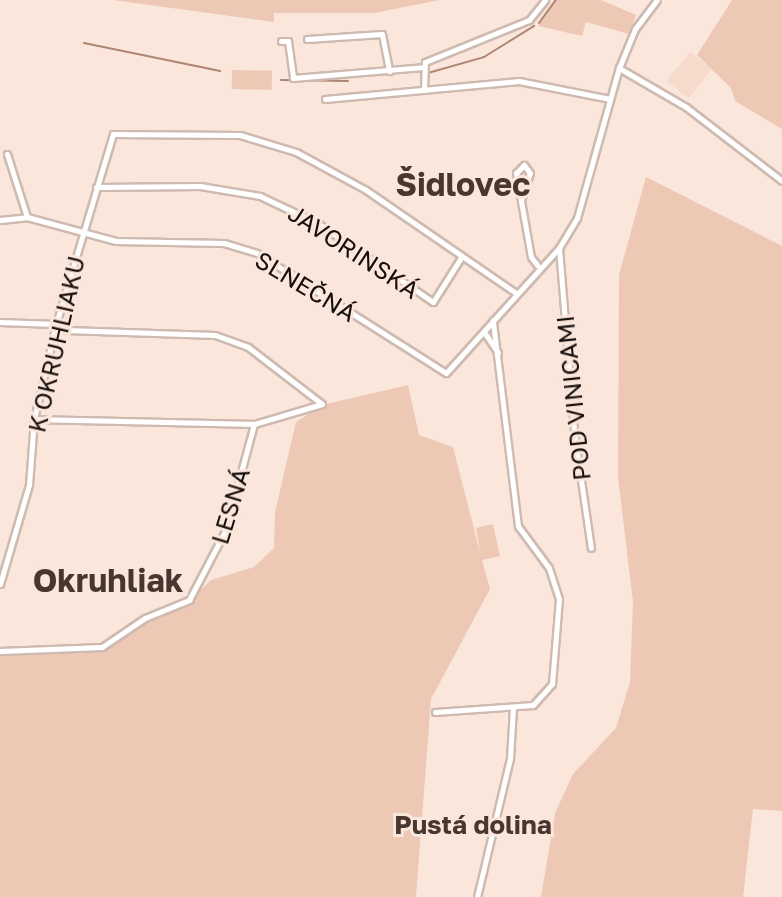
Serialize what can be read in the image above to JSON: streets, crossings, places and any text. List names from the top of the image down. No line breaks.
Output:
{"streets":{"street":["JAVORINSKÁ","SLNEČNÁ","K OKRUHLIAKU","POD VINICAMI","LESNÁ"]},"crossings":[["JAVORINSKÁ","K OKRUHLIAKU"],["SLNEČNÁ","K OKRUHLIAKU"],["SLNEČNÁ","POD VINICAMI"]],"districts":["Šidlovec","Okruhliak","Pustá dolina"]}
